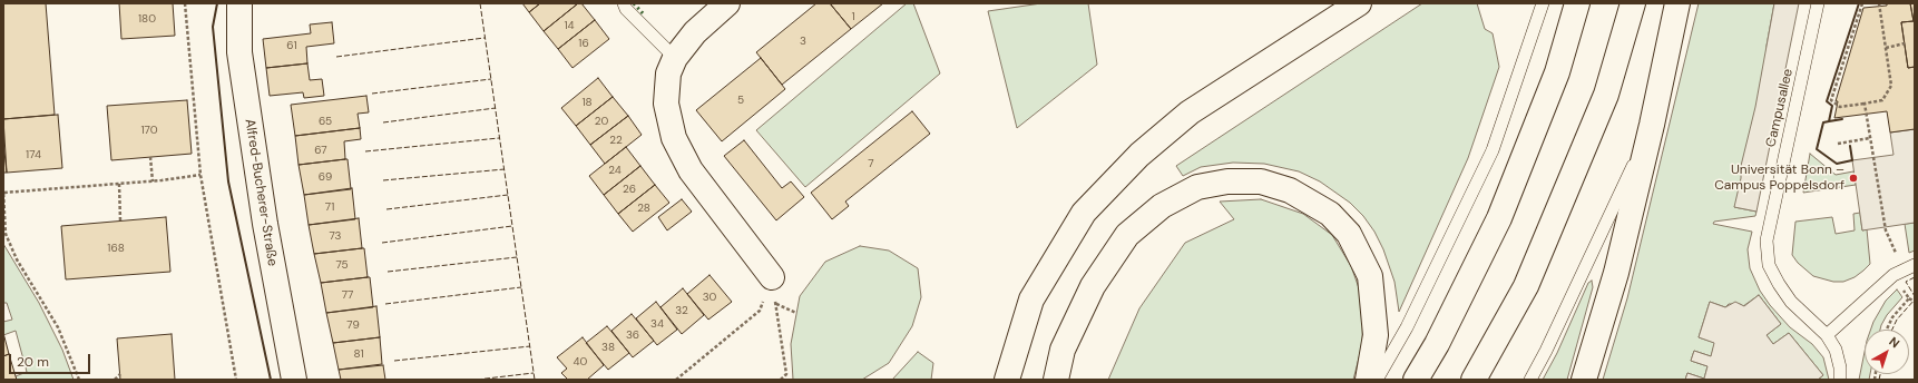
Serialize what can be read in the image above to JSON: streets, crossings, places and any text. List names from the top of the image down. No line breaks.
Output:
{"streets":{"main road":["Alfred-Bucherer-Straße"],"lane":["Campusallee"]},"places":["Universität Bonn – Campus Poppelsdorf"],"house_numbers":["1","180","14","3","16","61","5","18","65","20","170","22","67","174","7","24","69","26","71","28","73","168","75","77","30","32","34","79","36","38","81","40"],"scale_bar":"20 m","north":"top right"}
